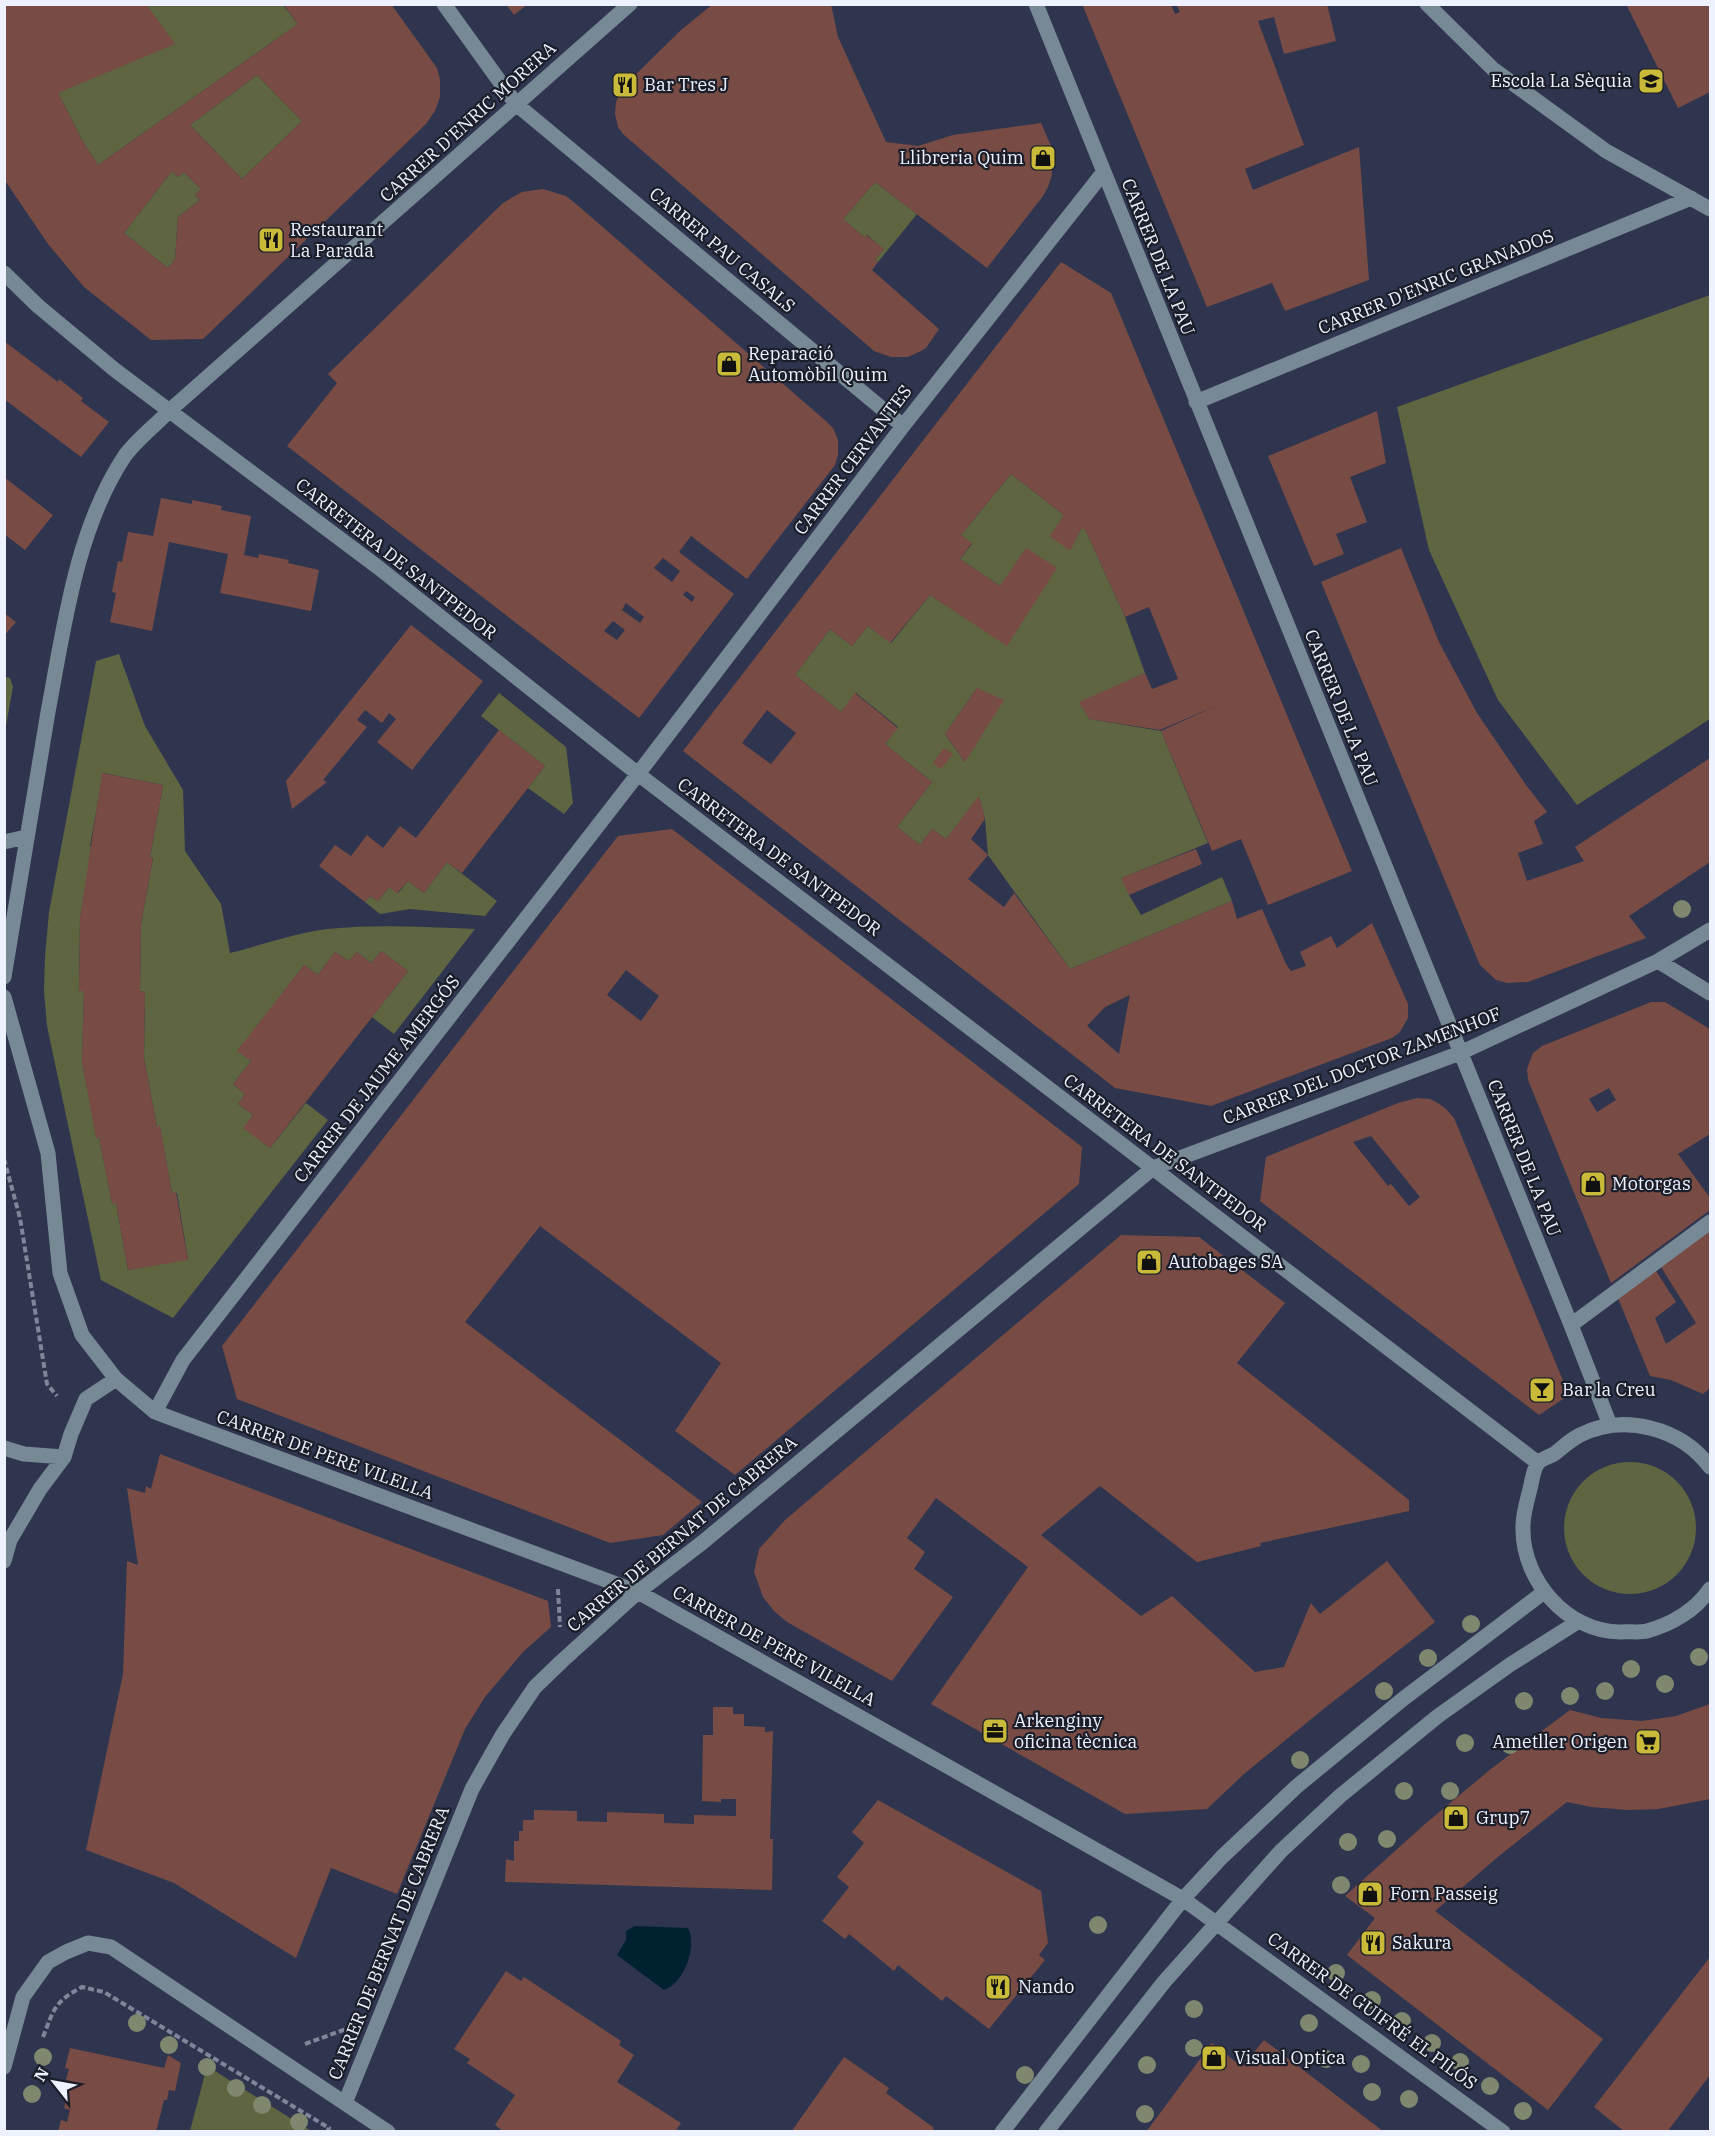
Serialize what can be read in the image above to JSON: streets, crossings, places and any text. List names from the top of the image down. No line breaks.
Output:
{"streets":{"street":["CARRER D'ENRIC MORERA","CARRER PAU CASALS","CARRER DE LA PAU","CARRER D'ENRIC GRANADOS","CARRER CERVANTES","CARRETERA DE SANTPEDOR","CARRER DEL DOCTOR ZAMENHOF","CARRER DE JAUME AMERGÓS","CARRER DE PERE VILELLA","CARRER DE BERNAT DE CABRERA","CARRER DE GUIFRÉ EL PILÓS"]},"crossings":[["CARRER D'ENRIC MORERA","CARRER PAU CASALS"],["CARRER D'ENRIC MORERA","CARRETERA DE SANTPEDOR"],["CARRER PAU CASALS","CARRER CERVANTES"],["CARRER DE LA PAU","CARRER D'ENRIC GRANADOS"],["CARRER DE LA PAU","CARRER CERVANTES"],["CARRER DE LA PAU","CARRER DEL DOCTOR ZAMENHOF"],["CARRER CERVANTES","CARRETERA DE SANTPEDOR"],["CARRER CERVANTES","CARRER DE JAUME AMERGÓS"],["CARRETERA DE SANTPEDOR","CARRER DEL DOCTOR ZAMENHOF"],["CARRETERA DE SANTPEDOR","CARRER DE JAUME AMERGÓS"],["CARRETERA DE SANTPEDOR","CARRER DE BERNAT DE CABRERA"],["CARRER DEL DOCTOR ZAMENHOF","CARRER DE BERNAT DE CABRERA"],["CARRER DE JAUME AMERGÓS","CARRER DE PERE VILELLA"],["CARRER DE PERE VILELLA","CARRER DE BERNAT DE CABRERA"],["CARRER DE PERE VILELLA","CARRER DE GUIFRÉ EL PILÓS"]],"places":{"school or university":["Escola La Sèquia"],"restaurant":["Bar Tres J","Restaurant La Parada","Sakura","Nando"],"shop":["Llibreria Quim","Reparació Automòbil Quim","Motorgas","Autobages SA","Grup7","Forn Passeig","Visual Optica"],"bar":["Bar la Creu"],"office":["Arkenginy oficina tècnica"],"supermarket":["Ametller Origen"]},"north":"top left"}
